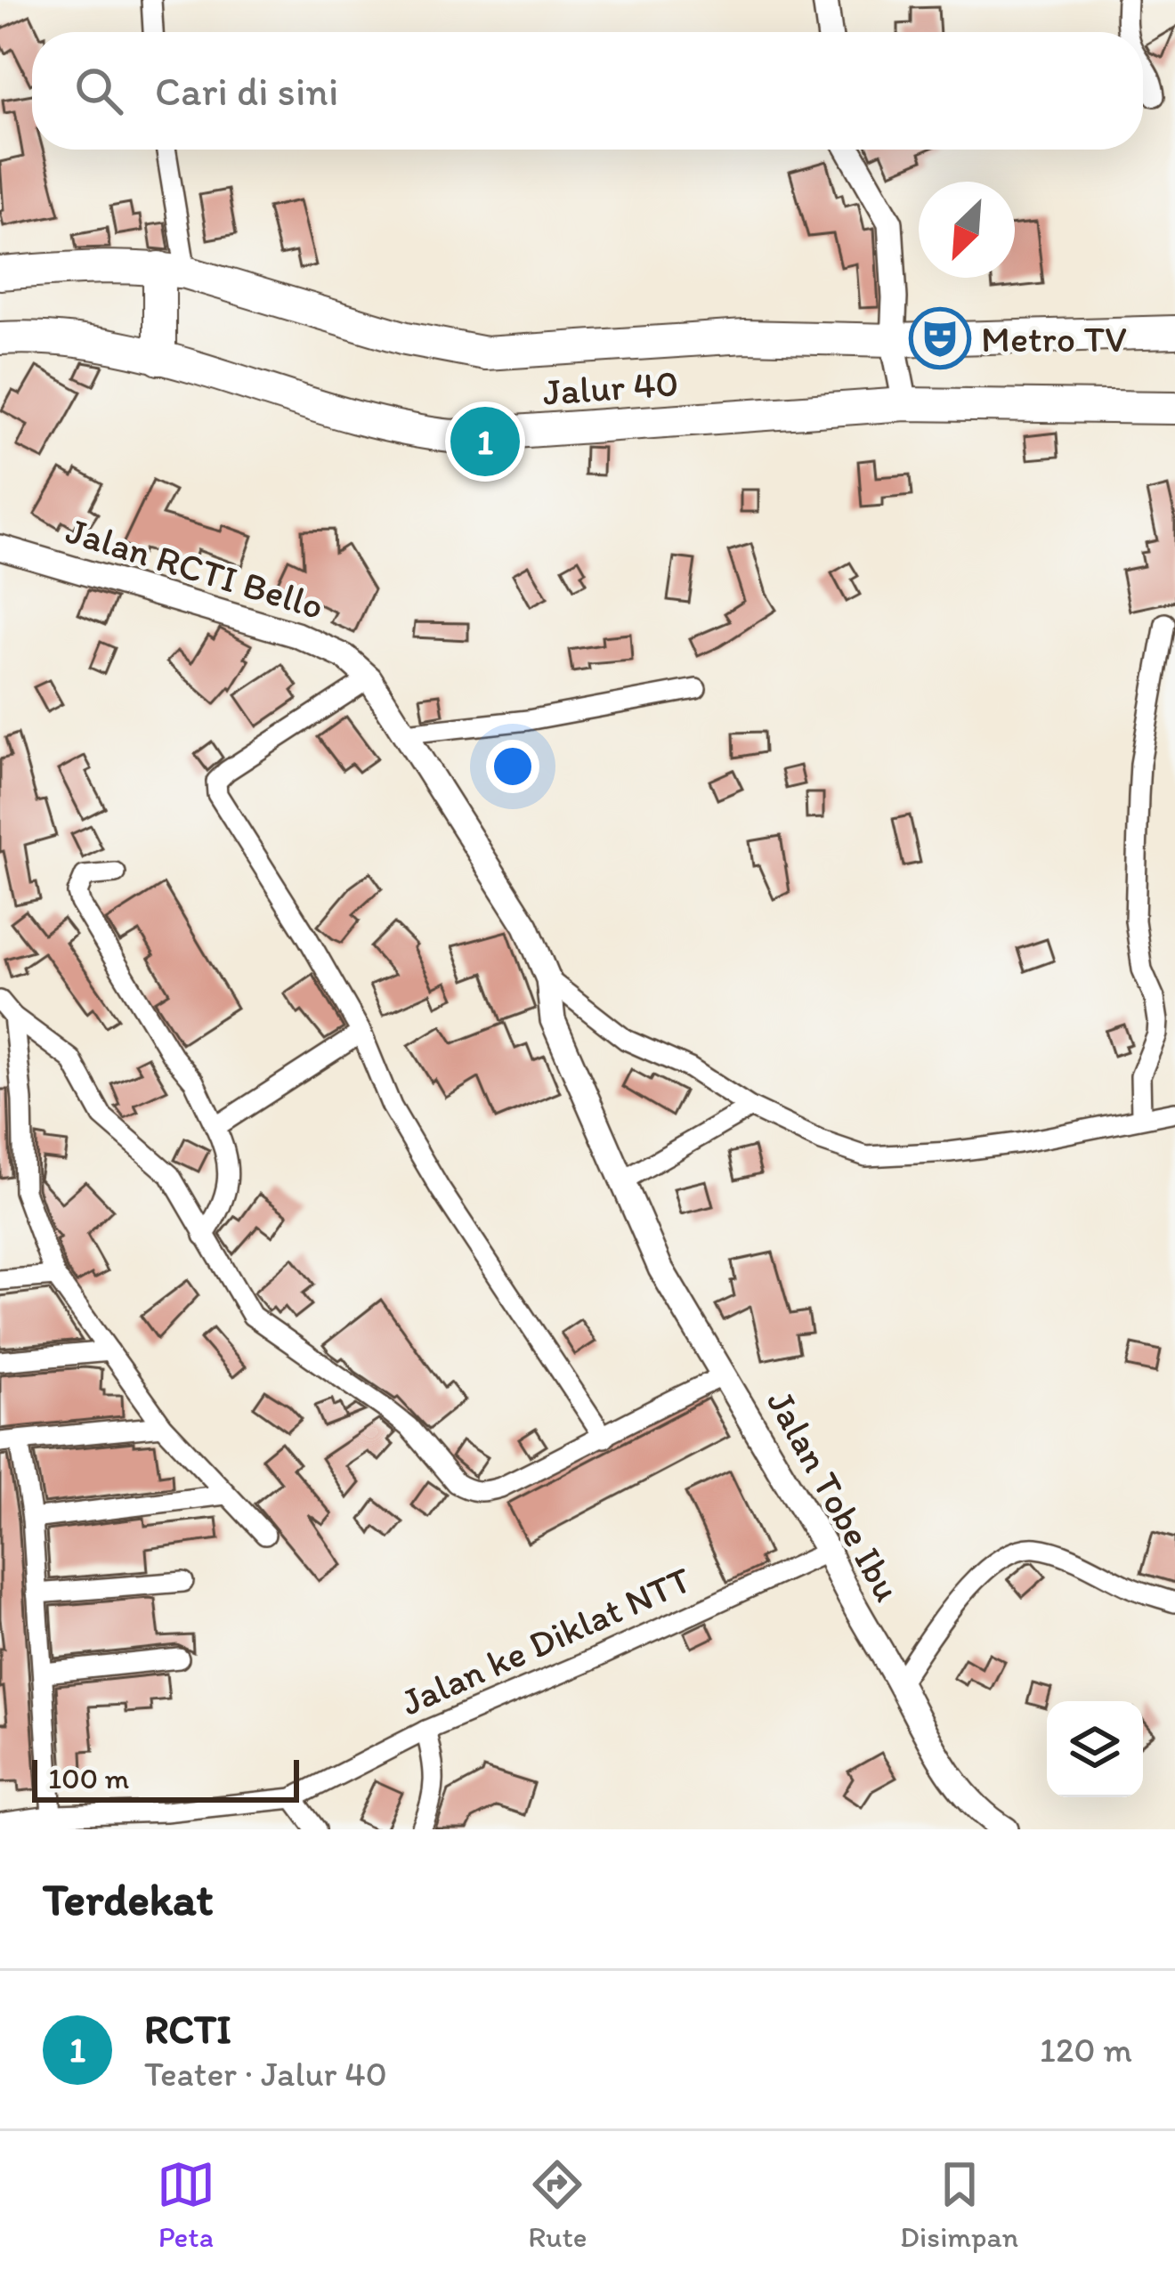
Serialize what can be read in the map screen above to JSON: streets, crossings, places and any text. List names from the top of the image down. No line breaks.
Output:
{"streets":{"highway":["Jalur 40"],"street":["Jalan RCTI Bello","Jalan Tobe Ibu","Jalan ke Diklat NTT"]},"crossings":[["Jalan RCTI Bello","Jalan Tobe Ibu"],["Jalan Tobe Ibu","Jalan ke Diklat NTT"]],"places":{"theatre":["Metro TV"]},"scale_bar":"100 m","north":"bottom left","page":{"search":"Cari di sini","pins":"1","scale":"100 m","heading":"Terdekat","list":[{"mark":"1","name":"RCTI","note":"Teater · Jalur 40","value":"120 m"}],"nav":["Peta","Rute","Disimpan"]}}
